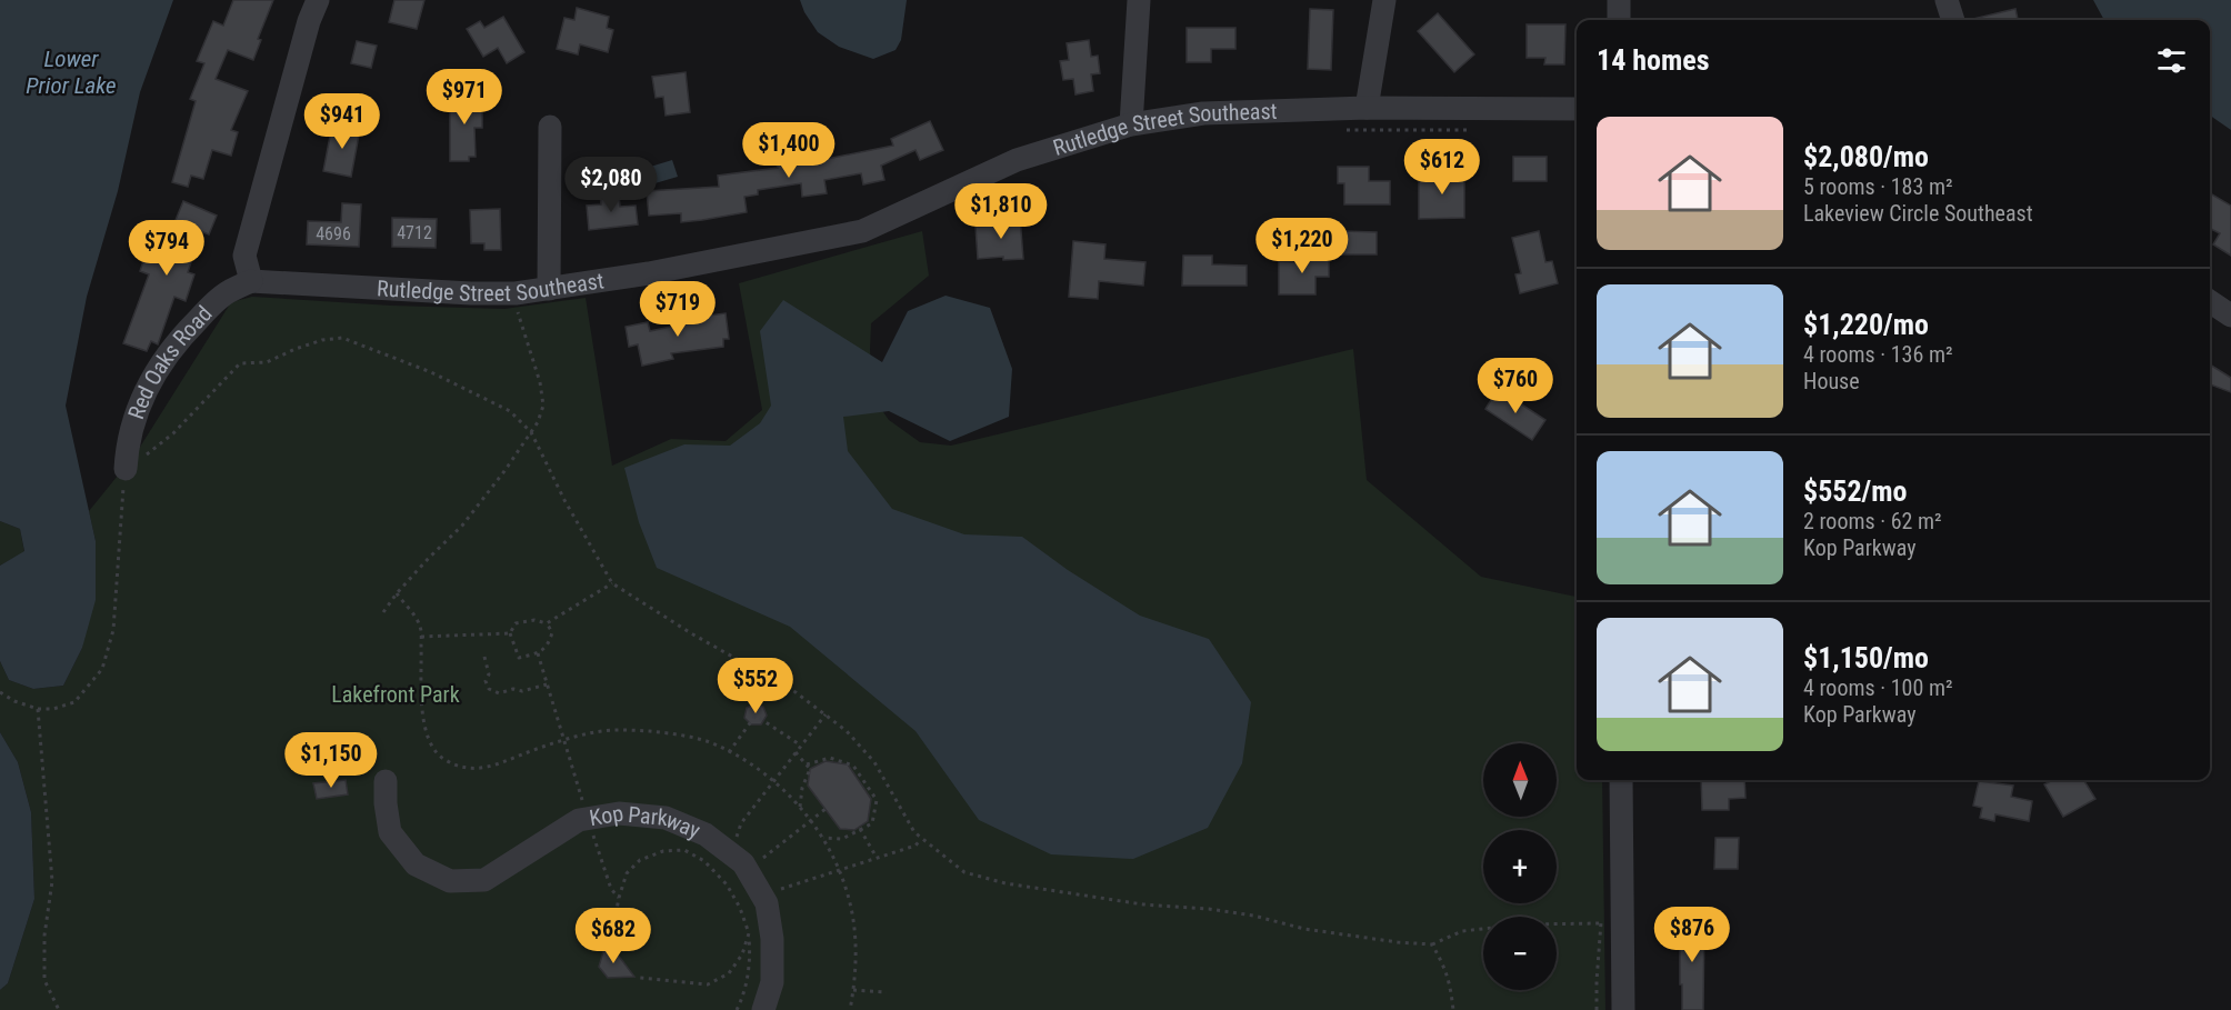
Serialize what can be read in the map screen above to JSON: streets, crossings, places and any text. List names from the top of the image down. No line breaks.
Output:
{"streets":{"street":["Rutledge Street Southeast","Red Oaks Road","Kop Parkway"]},"crossings":[["Rutledge Street Southeast","Red Oaks Road"]],"water":["Lower Prior Lake"],"parks":["Lakefront Park"],"house_numbers":["4712","4696"],"north":"top","page":{"heading":"14 homes","price":["$971","$941","$1,400","$612","$2,080","$1,810","$1,220","$794","$719","$760","$552","$1,150","$876","$682"],"list":[{"name":"$2,080/mo","note":"5 rooms · 183 m² · Lakeview Circle Southeast"},{"name":"$1,220/mo","note":"4 rooms · 136 m² · House"},{"name":"$552/mo","note":"2 rooms · 62 m² · Kop Parkway"},{"name":"$1,150/mo","note":"4 rooms · 100 m² · Kop Parkway"}],"map_buttons":["+","−"]}}
